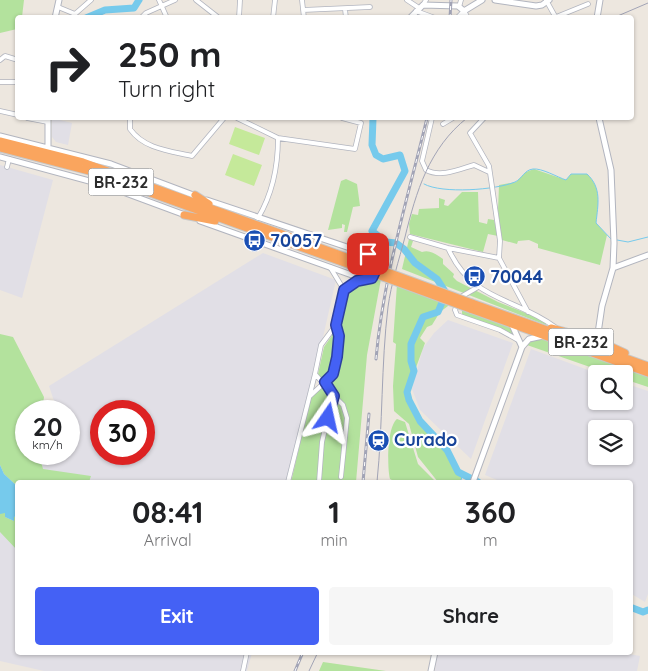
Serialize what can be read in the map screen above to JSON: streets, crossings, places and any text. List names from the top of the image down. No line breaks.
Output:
{"streets":{"highway":["BR-232"]},"places":{"bus stop":["70057","70044"],"station":["Curado"]},"page":{"turn":["250 m","Turn right"],"speed":"20 km/h","limit":"30","eta":["08:41","Arrival","1","min","360","m"],"buttons":["Exit","Share"]}}
